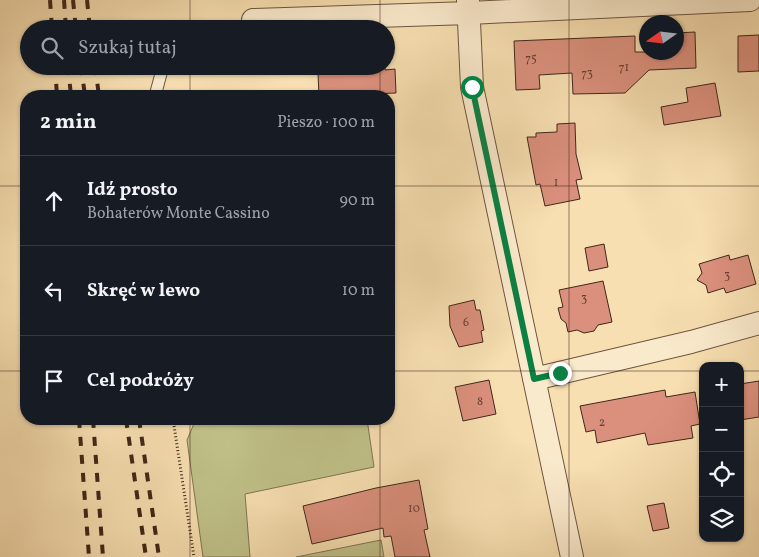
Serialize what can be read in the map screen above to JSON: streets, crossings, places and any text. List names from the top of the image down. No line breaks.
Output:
{"house_numbers":["75","71","73","1","3","3","6","8","2","10"],"north":"left","page":{"search":"Szukaj tutaj","heading":["2 min","Pieszo · 100 m"],"list":[["Idź prosto","Bohaterów Monte Cassino","90 m"],["Skręć w lewo","10 m"],"Cel podróży"],"map_buttons":["+","−"]}}
